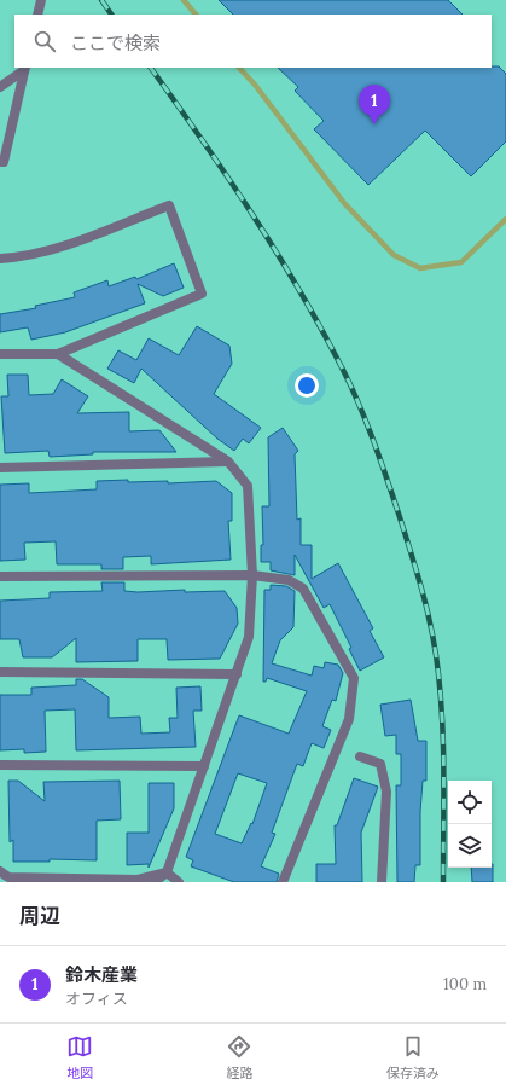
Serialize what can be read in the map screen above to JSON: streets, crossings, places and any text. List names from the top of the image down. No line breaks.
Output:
{"page":{"search":"ここで検索","pins":"1","heading":"周辺","list":[{"mark":"1","name":"鈴木産業","note":"オフィス","value":"100 m"}],"nav":["地図","経路","保存済み"]}}
